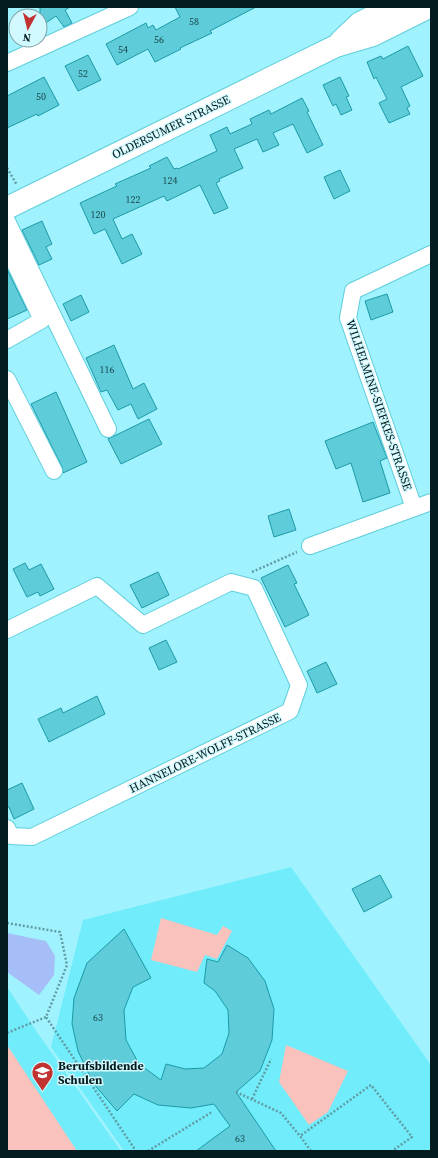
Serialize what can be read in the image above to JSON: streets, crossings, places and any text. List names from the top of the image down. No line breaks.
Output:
{"streets":{"main road":["OLDERSUMER STRASSE"],"street":["WILHELMINE-SIEFKES-STRASSE","HANNELORE-WOLFF-STRASSE"]},"places":{"school or university":["Berufsbildende Schulen"]},"house_numbers":["58","56","54","52","50","124","122","120","116","63","63"],"north":"bottom"}
